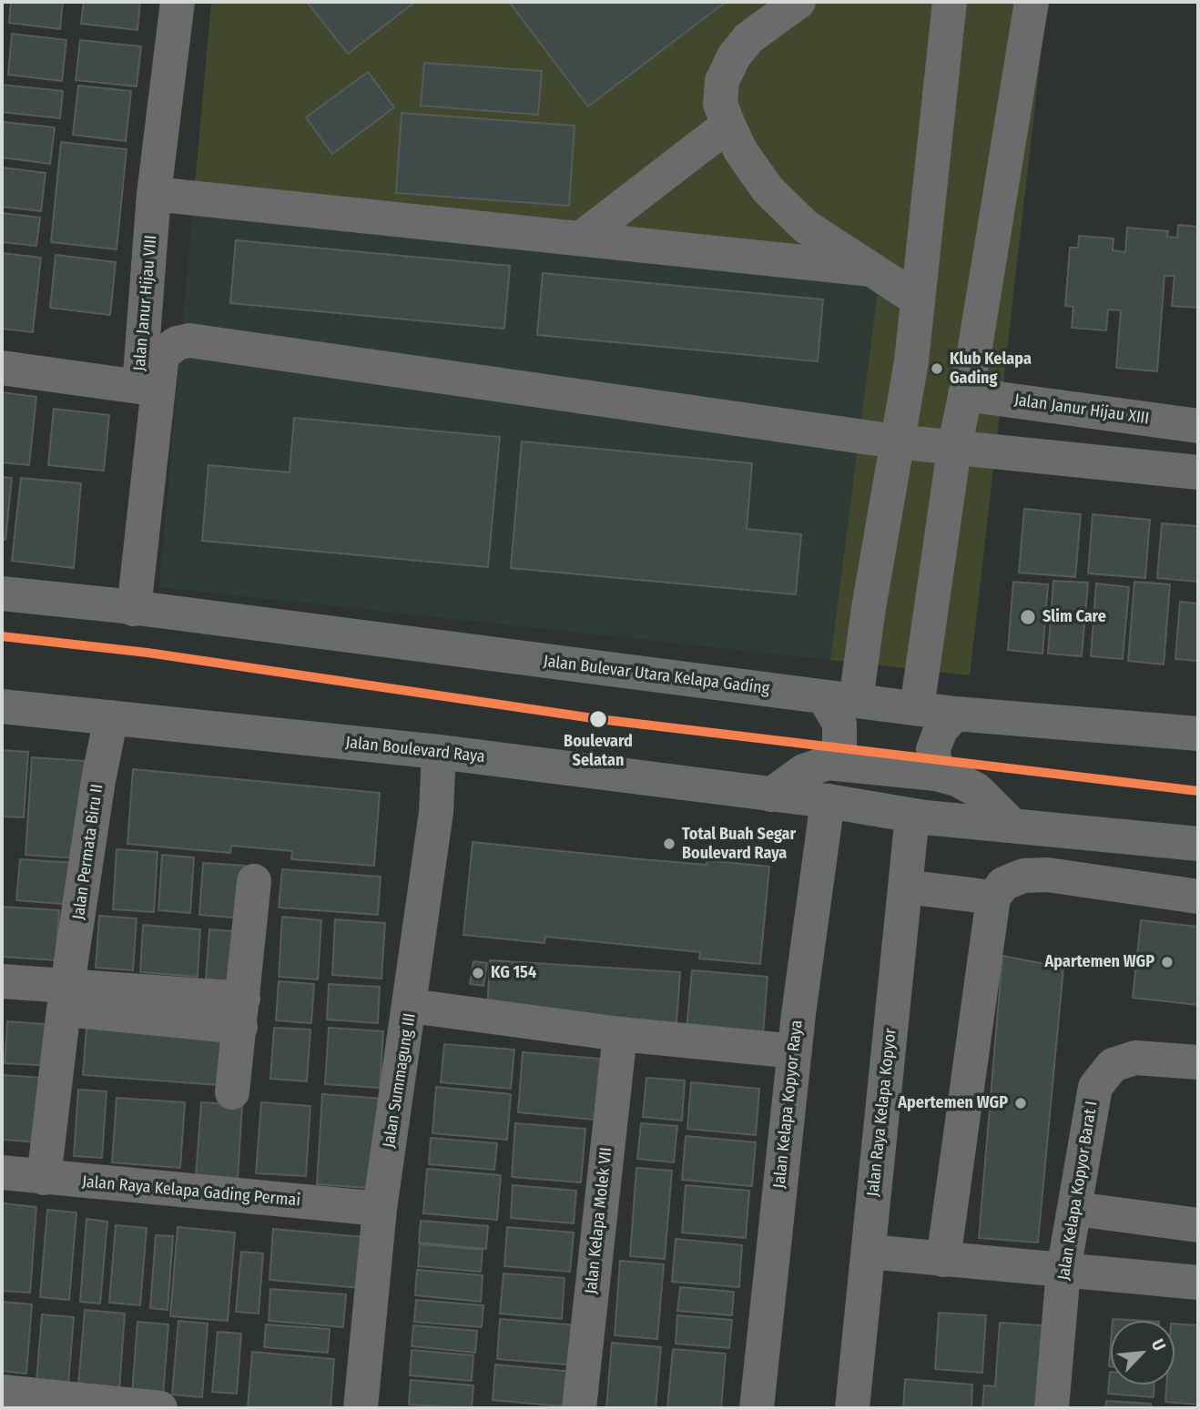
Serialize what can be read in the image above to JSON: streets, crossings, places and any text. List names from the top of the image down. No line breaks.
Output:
{"streets":{"main road":["Jalan Bulevar Utara Kelapa Gading","Jalan Boulevard Raya"],"street":["Jalan Janur Hijau VIII","Jalan Janur Hijau XIII","Jalan Permata Biru II","Jalan Summagung III","Jalan Kelapa Kopyor Raya","Jalan Raya Kelapa Kopyor","Jalan Kelapa Kopyor Barat I","Jalan Raya Kelapa Gading Permai","Jalan Kelapa Molek VII"]},"crossings":[["Jalan Janur Hijau VIII","Jalan Bulevar Utara Kelapa Gading"],["Jalan Boulevard Raya","Jalan Permata Biru II"],["Jalan Boulevard Raya","Jalan Summagung III"],["Jalan Boulevard Raya","Jalan Kelapa Kopyor Raya"],["Jalan Permata Biru II","Jalan Raya Kelapa Gading Permai"],["Jalan Summagung III","Jalan Raya Kelapa Gading Permai"]],"places":["Klub Kelapa Gading","Slim Care","Boulevard Selatan","Total Buah Segar Boulevard Raya","Apartemen WGP","KG 154","Apertemen WGP"],"north":"top right"}
